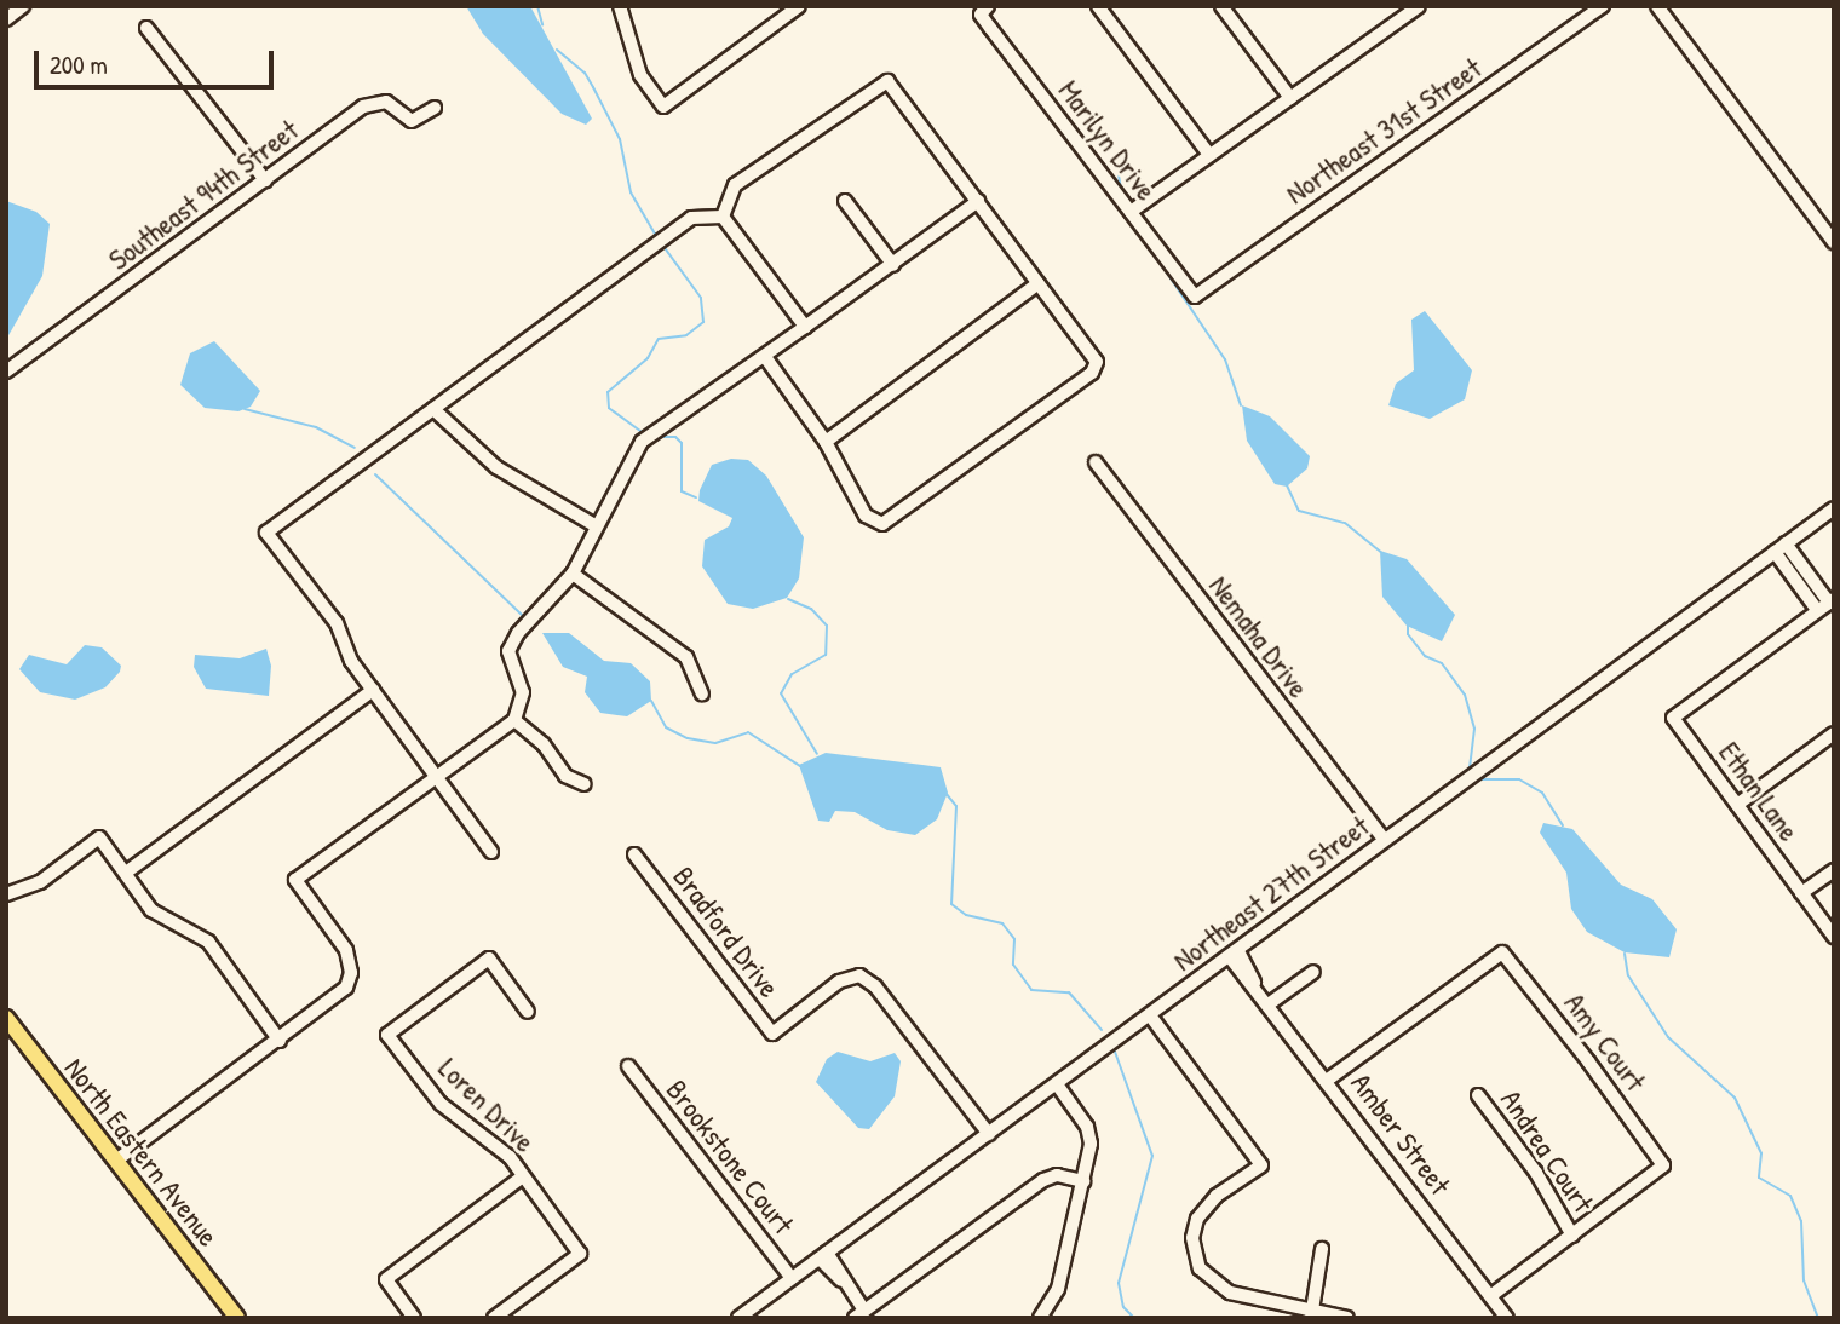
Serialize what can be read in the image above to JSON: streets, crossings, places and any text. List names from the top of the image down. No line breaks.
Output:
{"streets":{"main road":["North Eastern Avenue"],"street":["Northeast 31st Street","Marilyn Drive","Southeast 94th Street","Nemaha Drive","Ethan Lane","Northeast 27th Street","Bradford Drive","Amy Court","Loren Drive","Amber Street","Andrea Court","Brookstone Court"]},"crossings":[["Northeast 31st Street","Marilyn Drive"],["Nemaha Drive","Northeast 27th Street"],["Northeast 27th Street","Bradford Drive"],["Northeast 27th Street","Amber Street"],["Northeast 27th Street","Brookstone Court"],["Amy Court","Amber Street"],["Amy Court","Andrea Court"]],"scale_bar":"200 m"}
